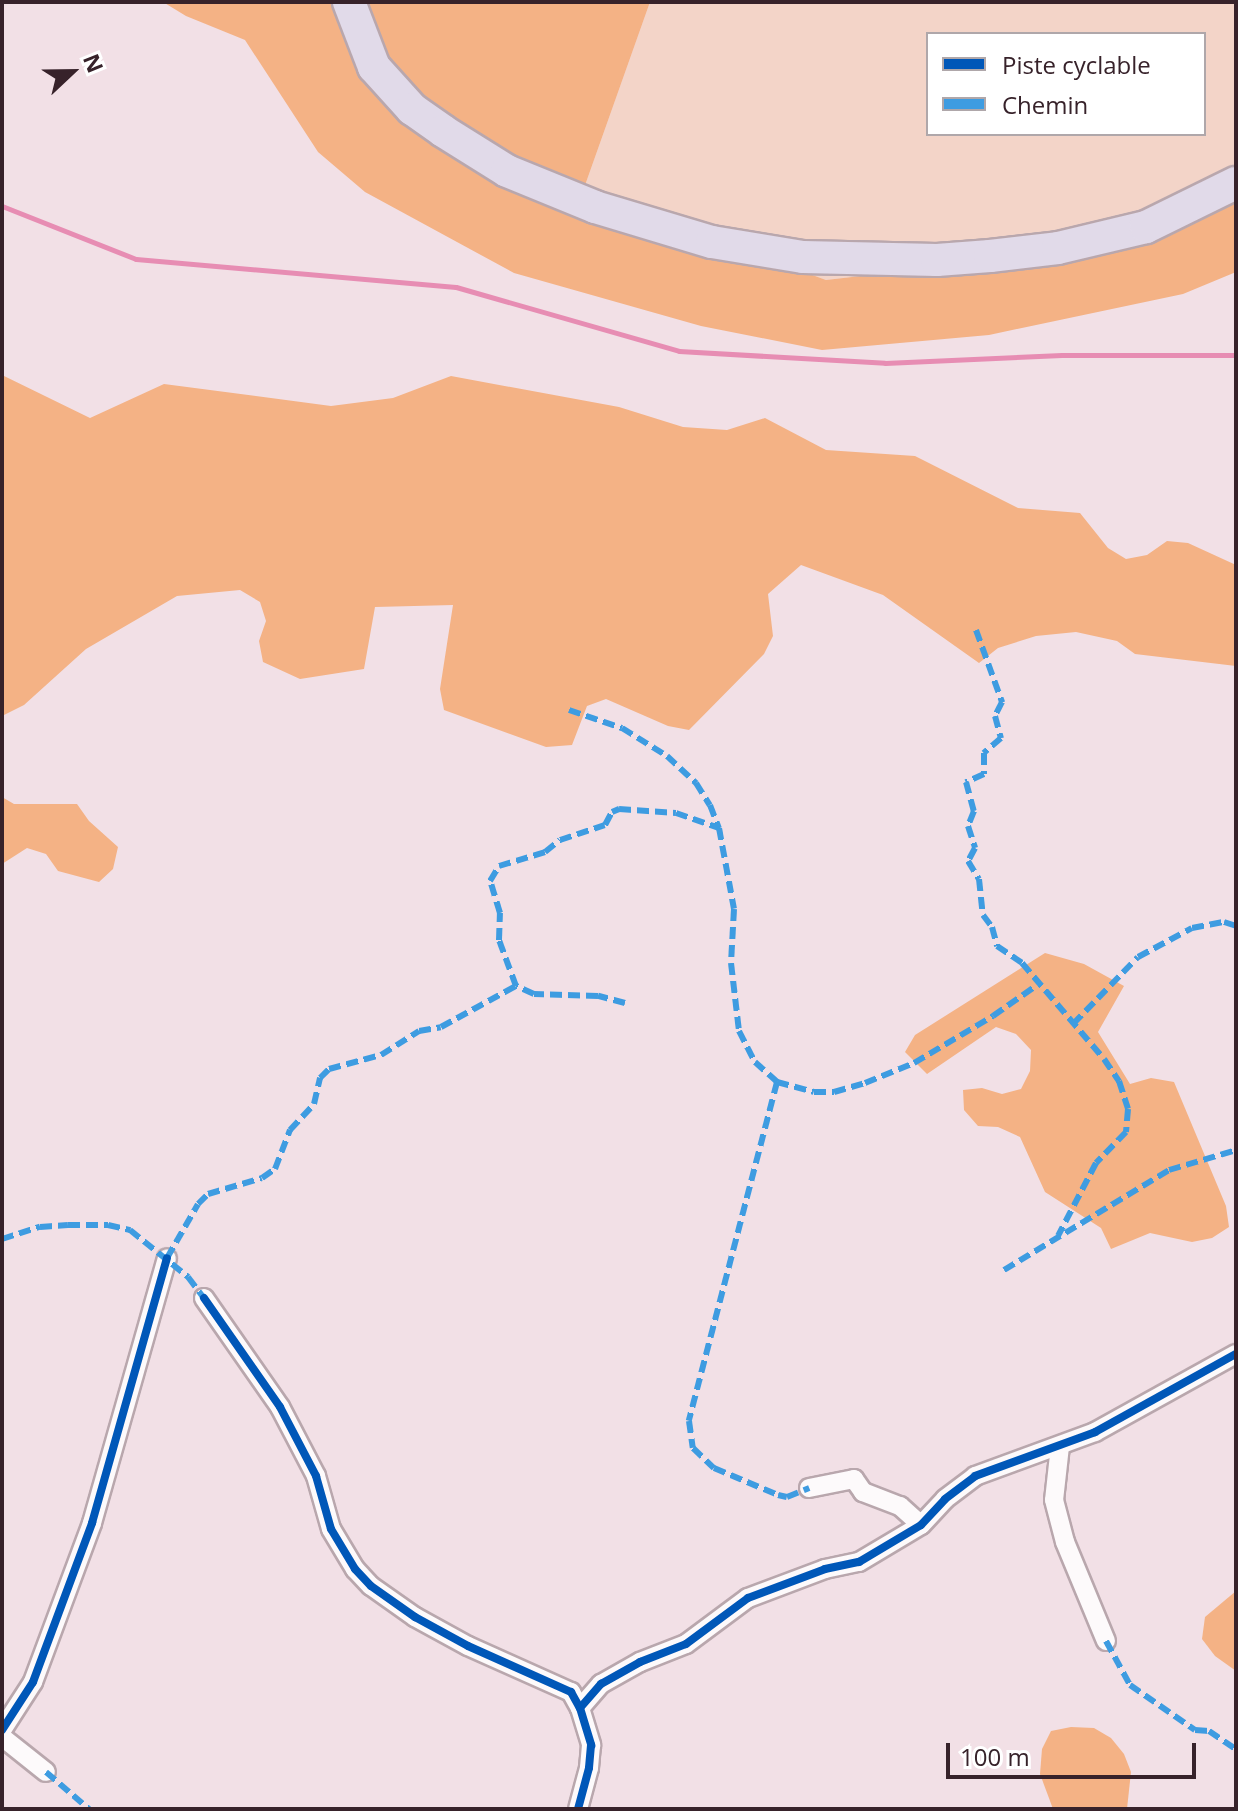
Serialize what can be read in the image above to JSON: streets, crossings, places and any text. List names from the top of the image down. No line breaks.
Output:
{"legend":["Piste cyclable","Chemin"],"scale_bar":"100 m","north":"right"}
